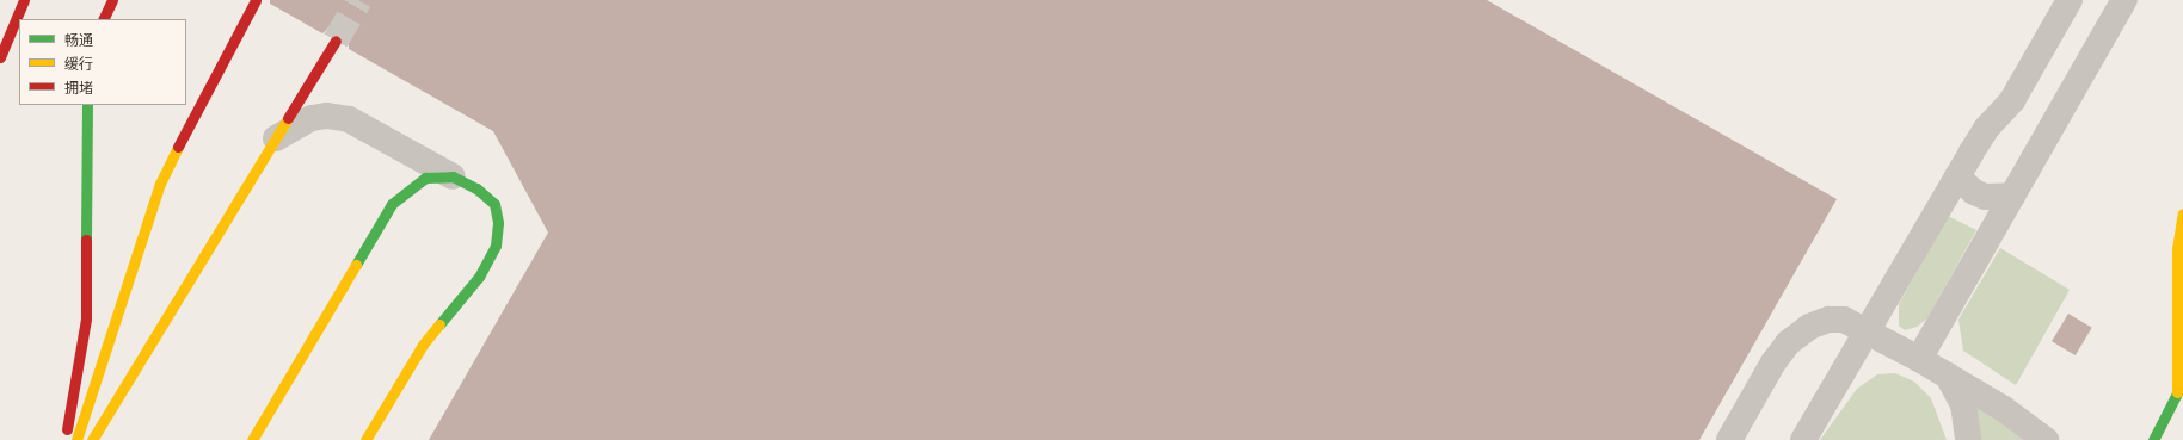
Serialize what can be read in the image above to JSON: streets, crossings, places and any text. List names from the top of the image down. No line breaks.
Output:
{"legend":["畅通","缓行","拥堵"]}
